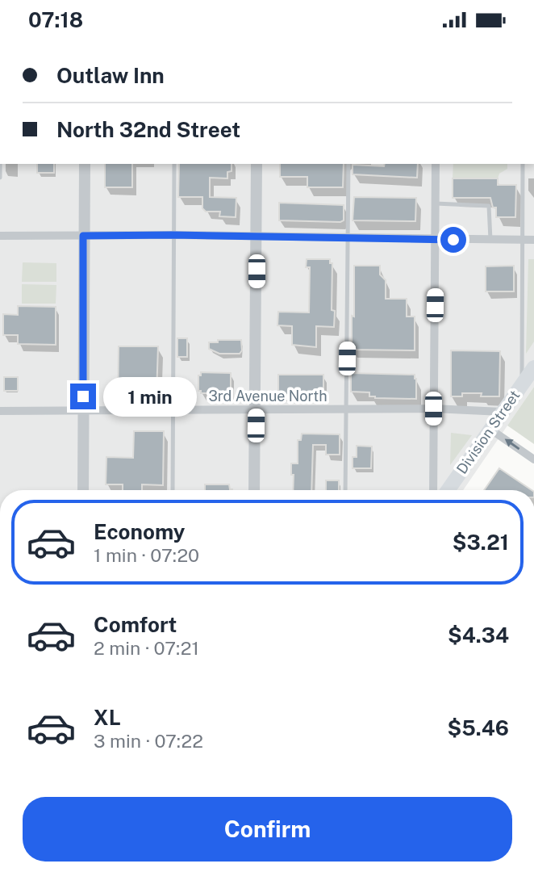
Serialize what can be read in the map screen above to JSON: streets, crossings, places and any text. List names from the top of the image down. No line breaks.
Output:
{"streets":{"main road":["Division Street"],"street":["3rd Avenue North"]},"crossings":[["3rd Avenue North","Division Street"]],"page":{"status":"07:18","banner":["Outlaw Inn","North 32nd Street"],"bubble":"1 min","list":[{"name":"Economy","note":"1 min · 07:20","value":"$3.21"},{"name":"Comfort","note":"2 min · 07:21","value":"$4.34"},{"name":"XL","note":"3 min · 07:22","value":"$5.46"}],"buttons":"Confirm"}}
